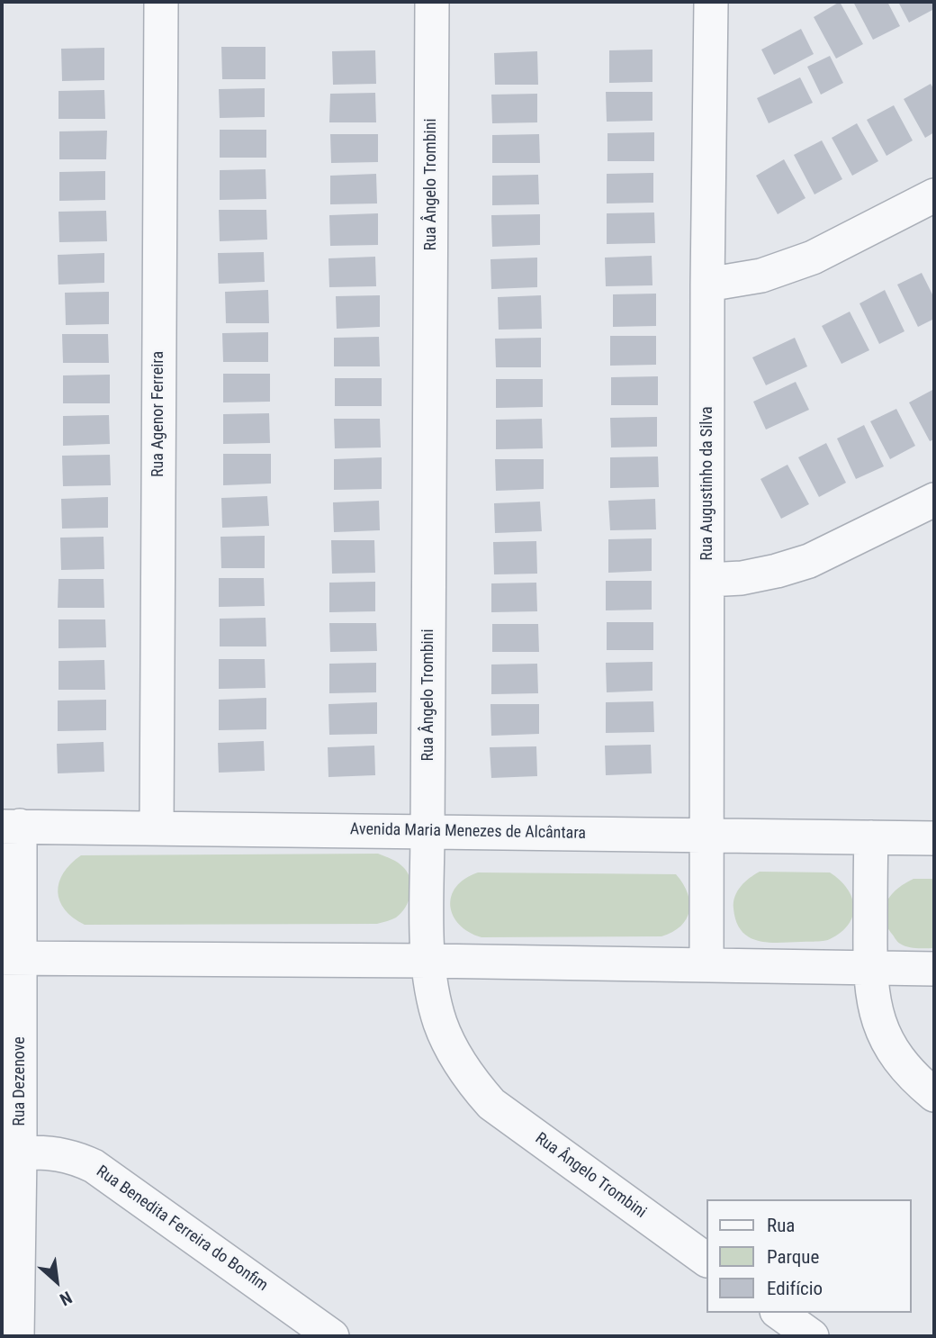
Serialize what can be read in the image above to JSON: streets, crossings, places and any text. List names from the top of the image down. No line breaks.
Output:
{"streets":{"street":["Rua Ângelo Trombini","Rua Agenor Ferreira","Rua Augustinho da Silva","Avenida Maria Menezes de Alcântara","Rua Dezenove","Rua Benedita Ferreira do Bonfim"]},"crossings":[["Rua Ângelo Trombini","Avenida Maria Menezes de Alcântara"],["Rua Agenor Ferreira","Avenida Maria Menezes de Alcântara"],["Rua Augustinho da Silva","Avenida Maria Menezes de Alcântara"],["Avenida Maria Menezes de Alcântara","Rua Dezenove"],["Rua Dezenove","Rua Benedita Ferreira do Bonfim"]],"legend":["Rua","Parque","Edifício"],"north":"bottom right"}
